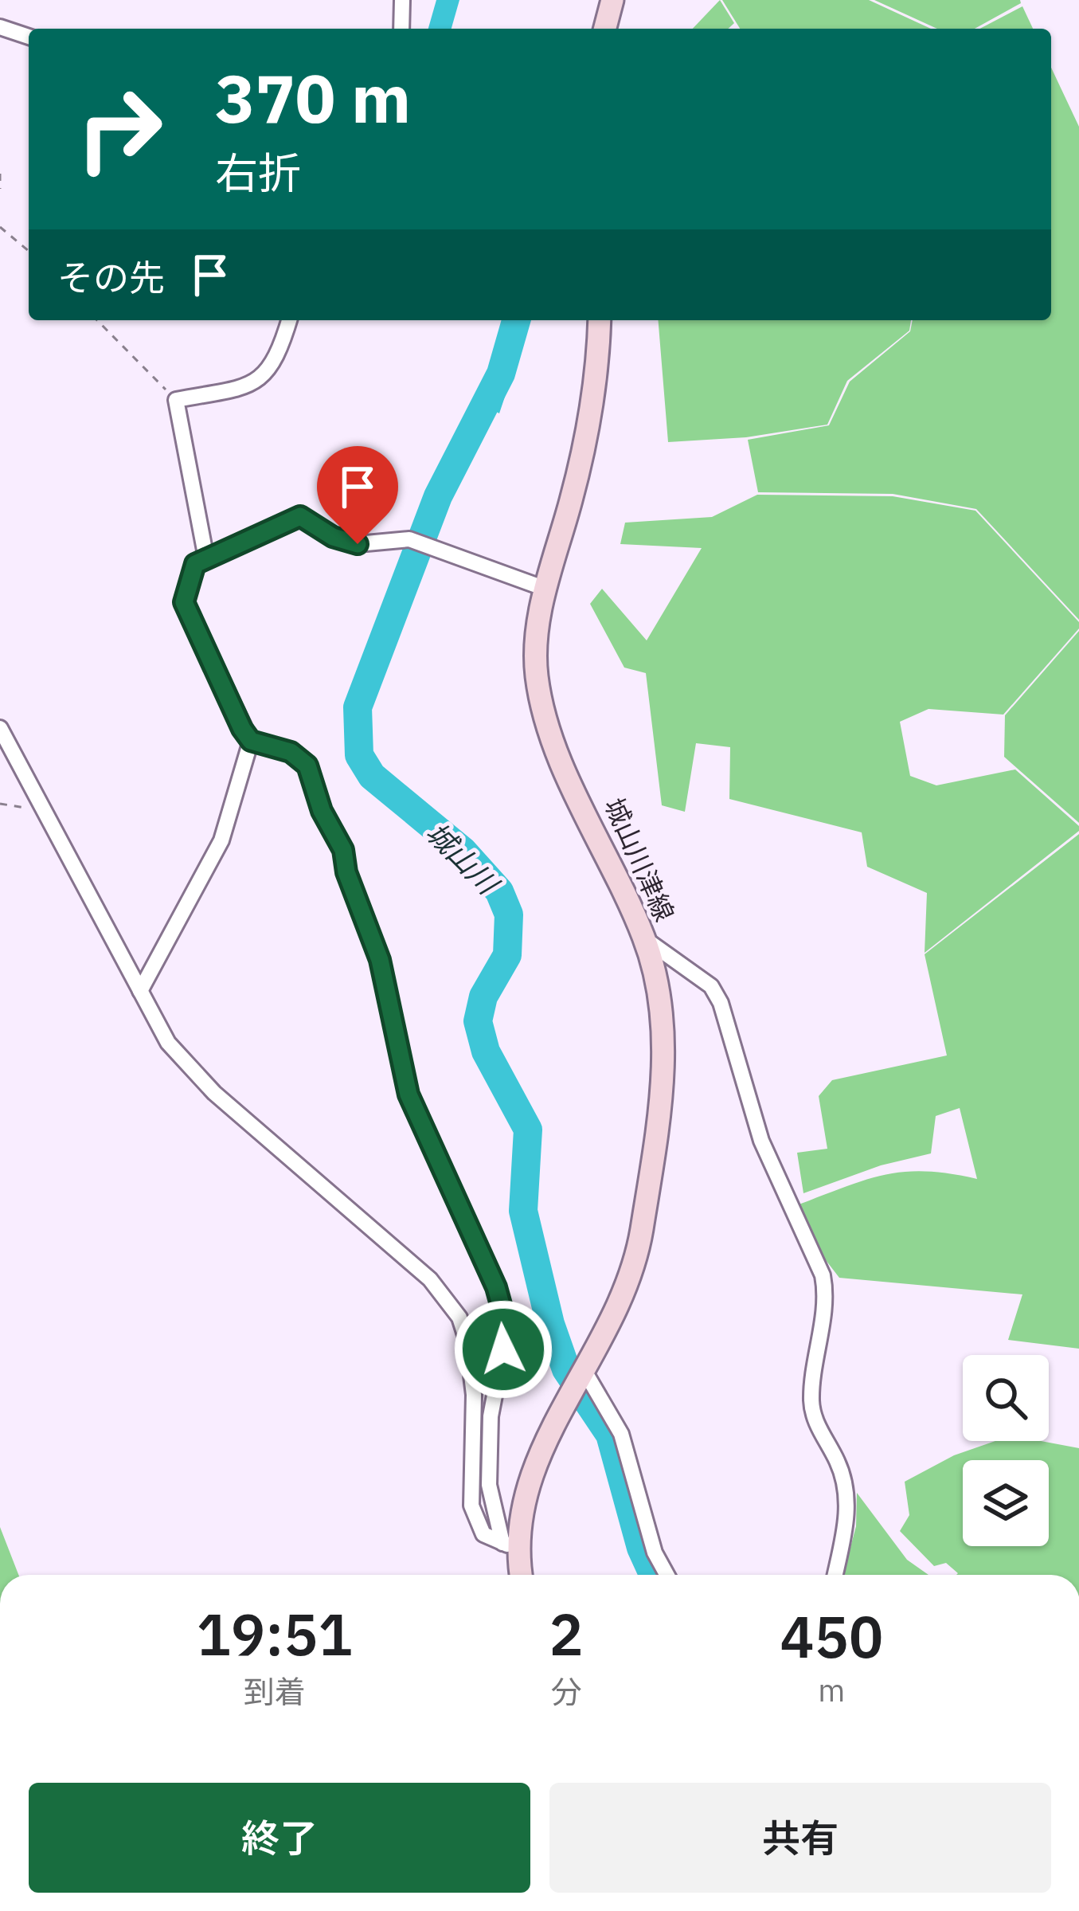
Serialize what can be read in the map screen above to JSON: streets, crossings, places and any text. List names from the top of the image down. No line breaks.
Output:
{"streets":{"main road":["城山川津線"]},"water":["城山川"],"page":{"turn":["370 m","右折"],"then":"その先","eta":["19:51","到着","2","分","450","m"],"buttons":["終了","共有"]}}
